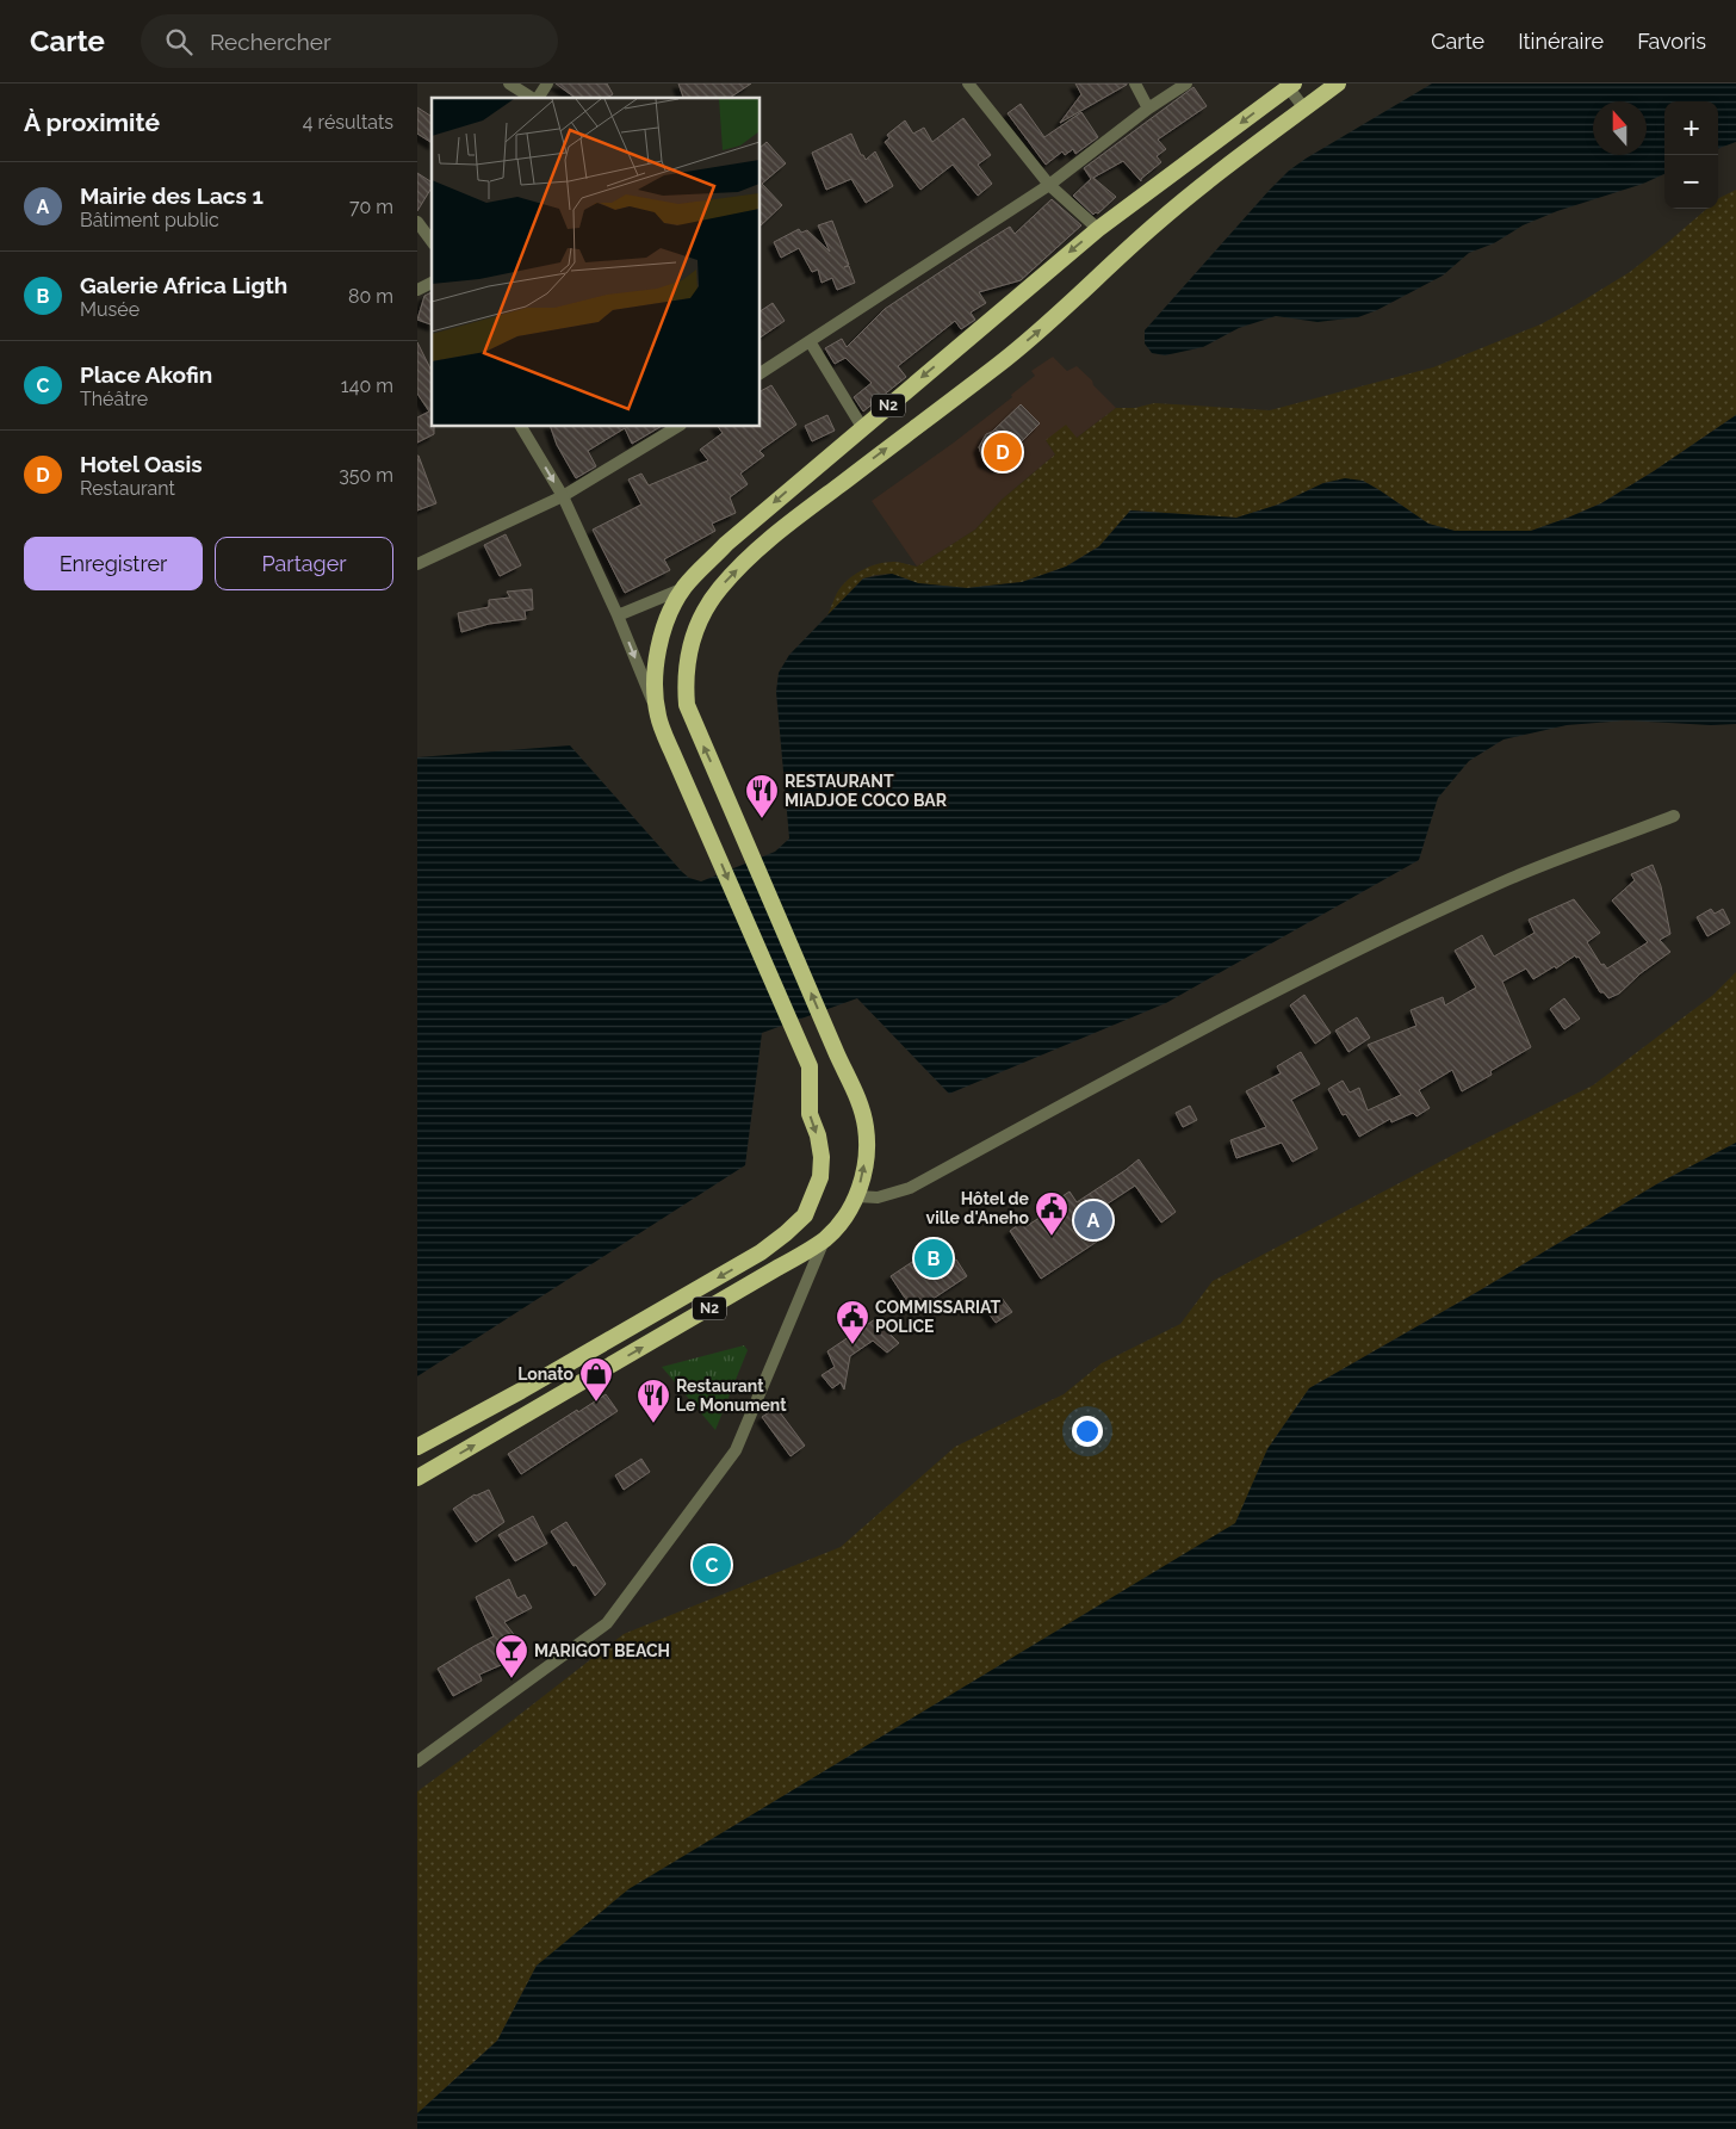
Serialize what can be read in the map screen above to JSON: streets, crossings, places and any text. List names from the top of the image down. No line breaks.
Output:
{"streets":{"highway":["N2"]},"places":{"restaurant":["RESTAURANT MIADJOE COCO BAR","Restaurant Le Monument"],"public building":["Hôtel de ville d'Aneho","COMMISSARIAT POLICE"],"shop":["Lonato"],"bar":["MARIGOT BEACH"]},"north":"top","page":{"header":"Carte","search":"Rechercher","nav":["Carte","Itinéraire","Favoris"],"heading":["À proximité","4 résultats"],"map_buttons":["+","−"],"list":[{"mark":"A","name":"Mairie des Lacs 1","note":"Bâtiment public","value":"70 m"},{"mark":"B","name":"Galerie Africa Ligth","note":"Musée","value":"80 m"},{"mark":"C","name":"Place Akofin","note":"Théâtre","value":"140 m"},{"mark":"D","name":"Hotel Oasis","note":"Restaurant","value":"350 m"}],"pins":["D","A","B","C"],"buttons":["Enregistrer","Partager"]}}
